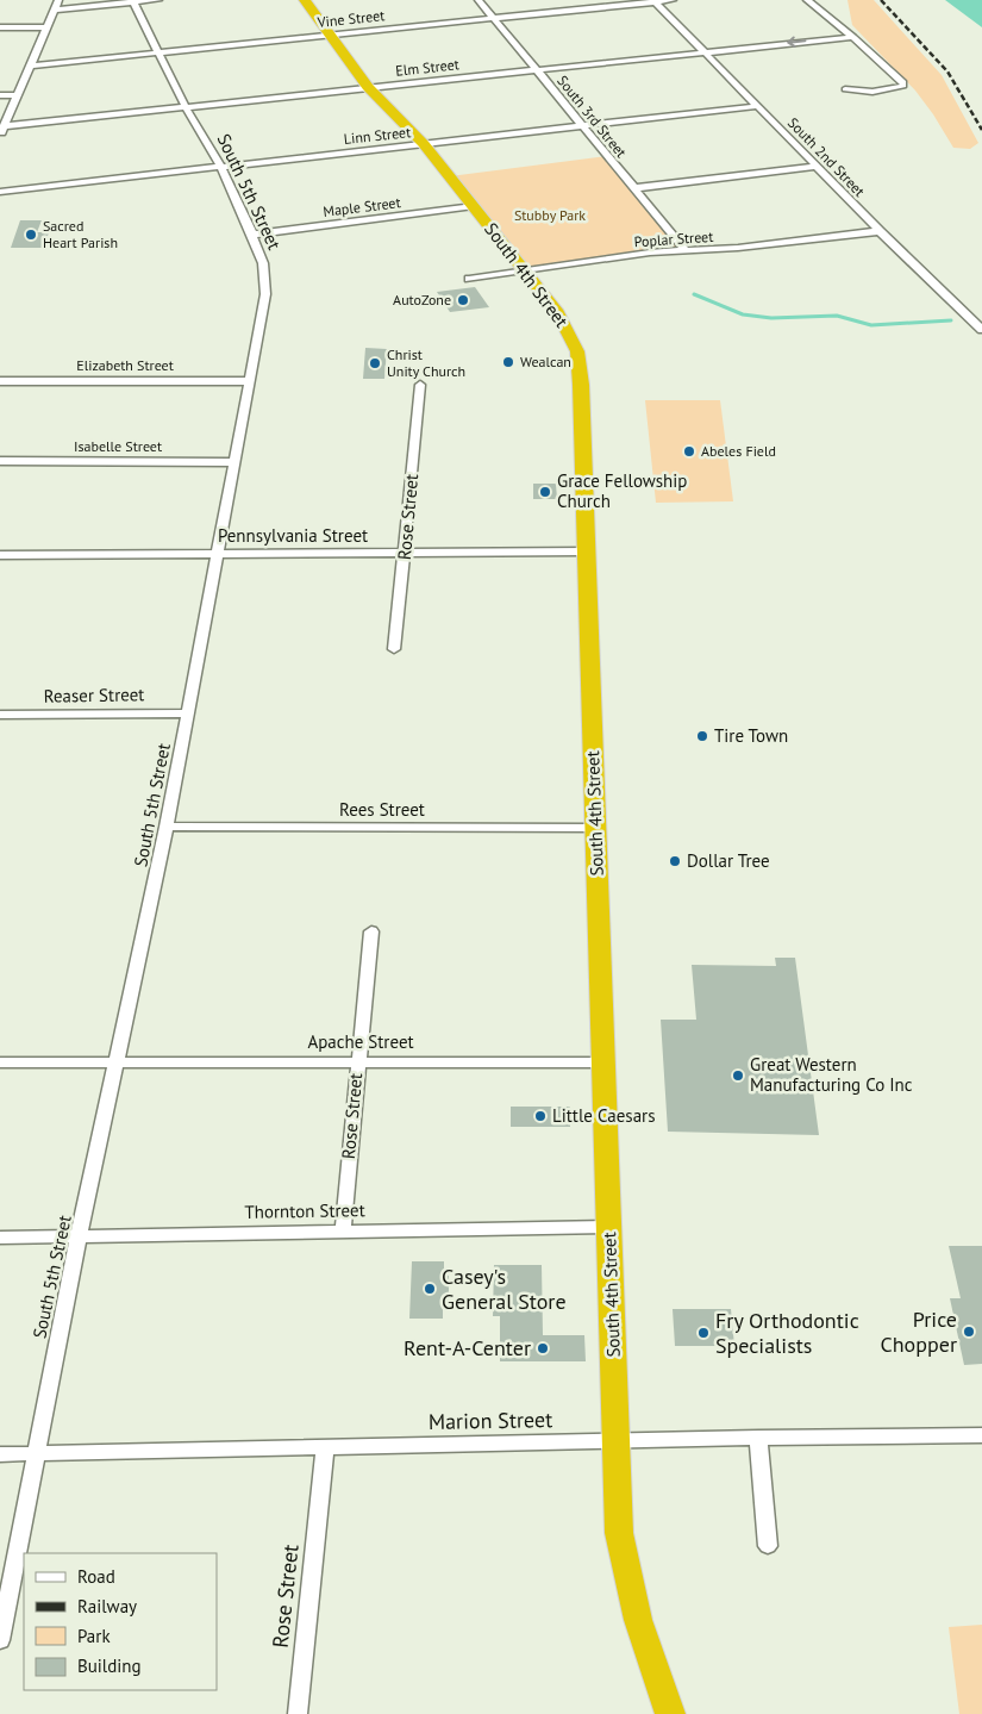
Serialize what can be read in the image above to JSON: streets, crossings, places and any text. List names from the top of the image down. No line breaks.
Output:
{"streets":{"highway":["South 4th Street"],"street":["Vine Street","Elm Street","South 3rd Street","Linn Street","South 2nd Street","South 5th Street","Maple Street","Poplar Street","Elizabeth Street","Isabelle Street","Rose Street","Pennsylvania Street","Reaser Street","Rees Street","Apache Street","Thornton Street","Marion Street"]},"crossings":[["Vine Street","South 3rd Street"],["Vine Street","South 2nd Street"],["Vine Street","South 5th Street"],["Vine Street","South 4th Street"],["Elm Street","South 3rd Street"],["Elm Street","South 2nd Street"],["Elm Street","South 5th Street"],["Elm Street","South 4th Street"],["South 3rd Street","Linn Street"],["South 3rd Street","Poplar Street"],["Linn Street","South 2nd Street"],["Linn Street","South 5th Street"],["Linn Street","South 4th Street"],["South 2nd Street","Poplar Street"],["South 5th Street","Maple Street"],["South 5th Street","Elizabeth Street"],["South 5th Street","Isabelle Street"],["South 5th Street","Pennsylvania Street"],["South 5th Street","Reaser Street"],["South 5th Street","Rees Street"],["South 5th Street","Apache Street"],["South 5th Street","Thornton Street"],["South 5th Street","Marion Street"],["Maple Street","South 4th Street"],["Poplar Street","South 4th Street"],["South 4th Street","Pennsylvania Street"],["South 4th Street","Rees Street"],["South 4th Street","Apache Street"],["South 4th Street","Thornton Street"],["South 4th Street","Marion Street"],["Rose Street","Pennsylvania Street"],["Rose Street","Apache Street"],["Rose Street","Thornton Street"],["Rose Street","Marion Street"]],"parks":["Stubby Park"],"places":["Sacred Heart Parish","AutoZone","Wealcan","Christ Unity Church","Abeles Field","Grace Fellowship Church","Tire Town","Dollar Tree","Great Western Manufacturing Co Inc","Little Caesars","Casey's General Store","Price Chopper","Fry Orthodontic Specialists","Rent-A-Center"],"legend":["Road","Railway","Park","Building"]}
